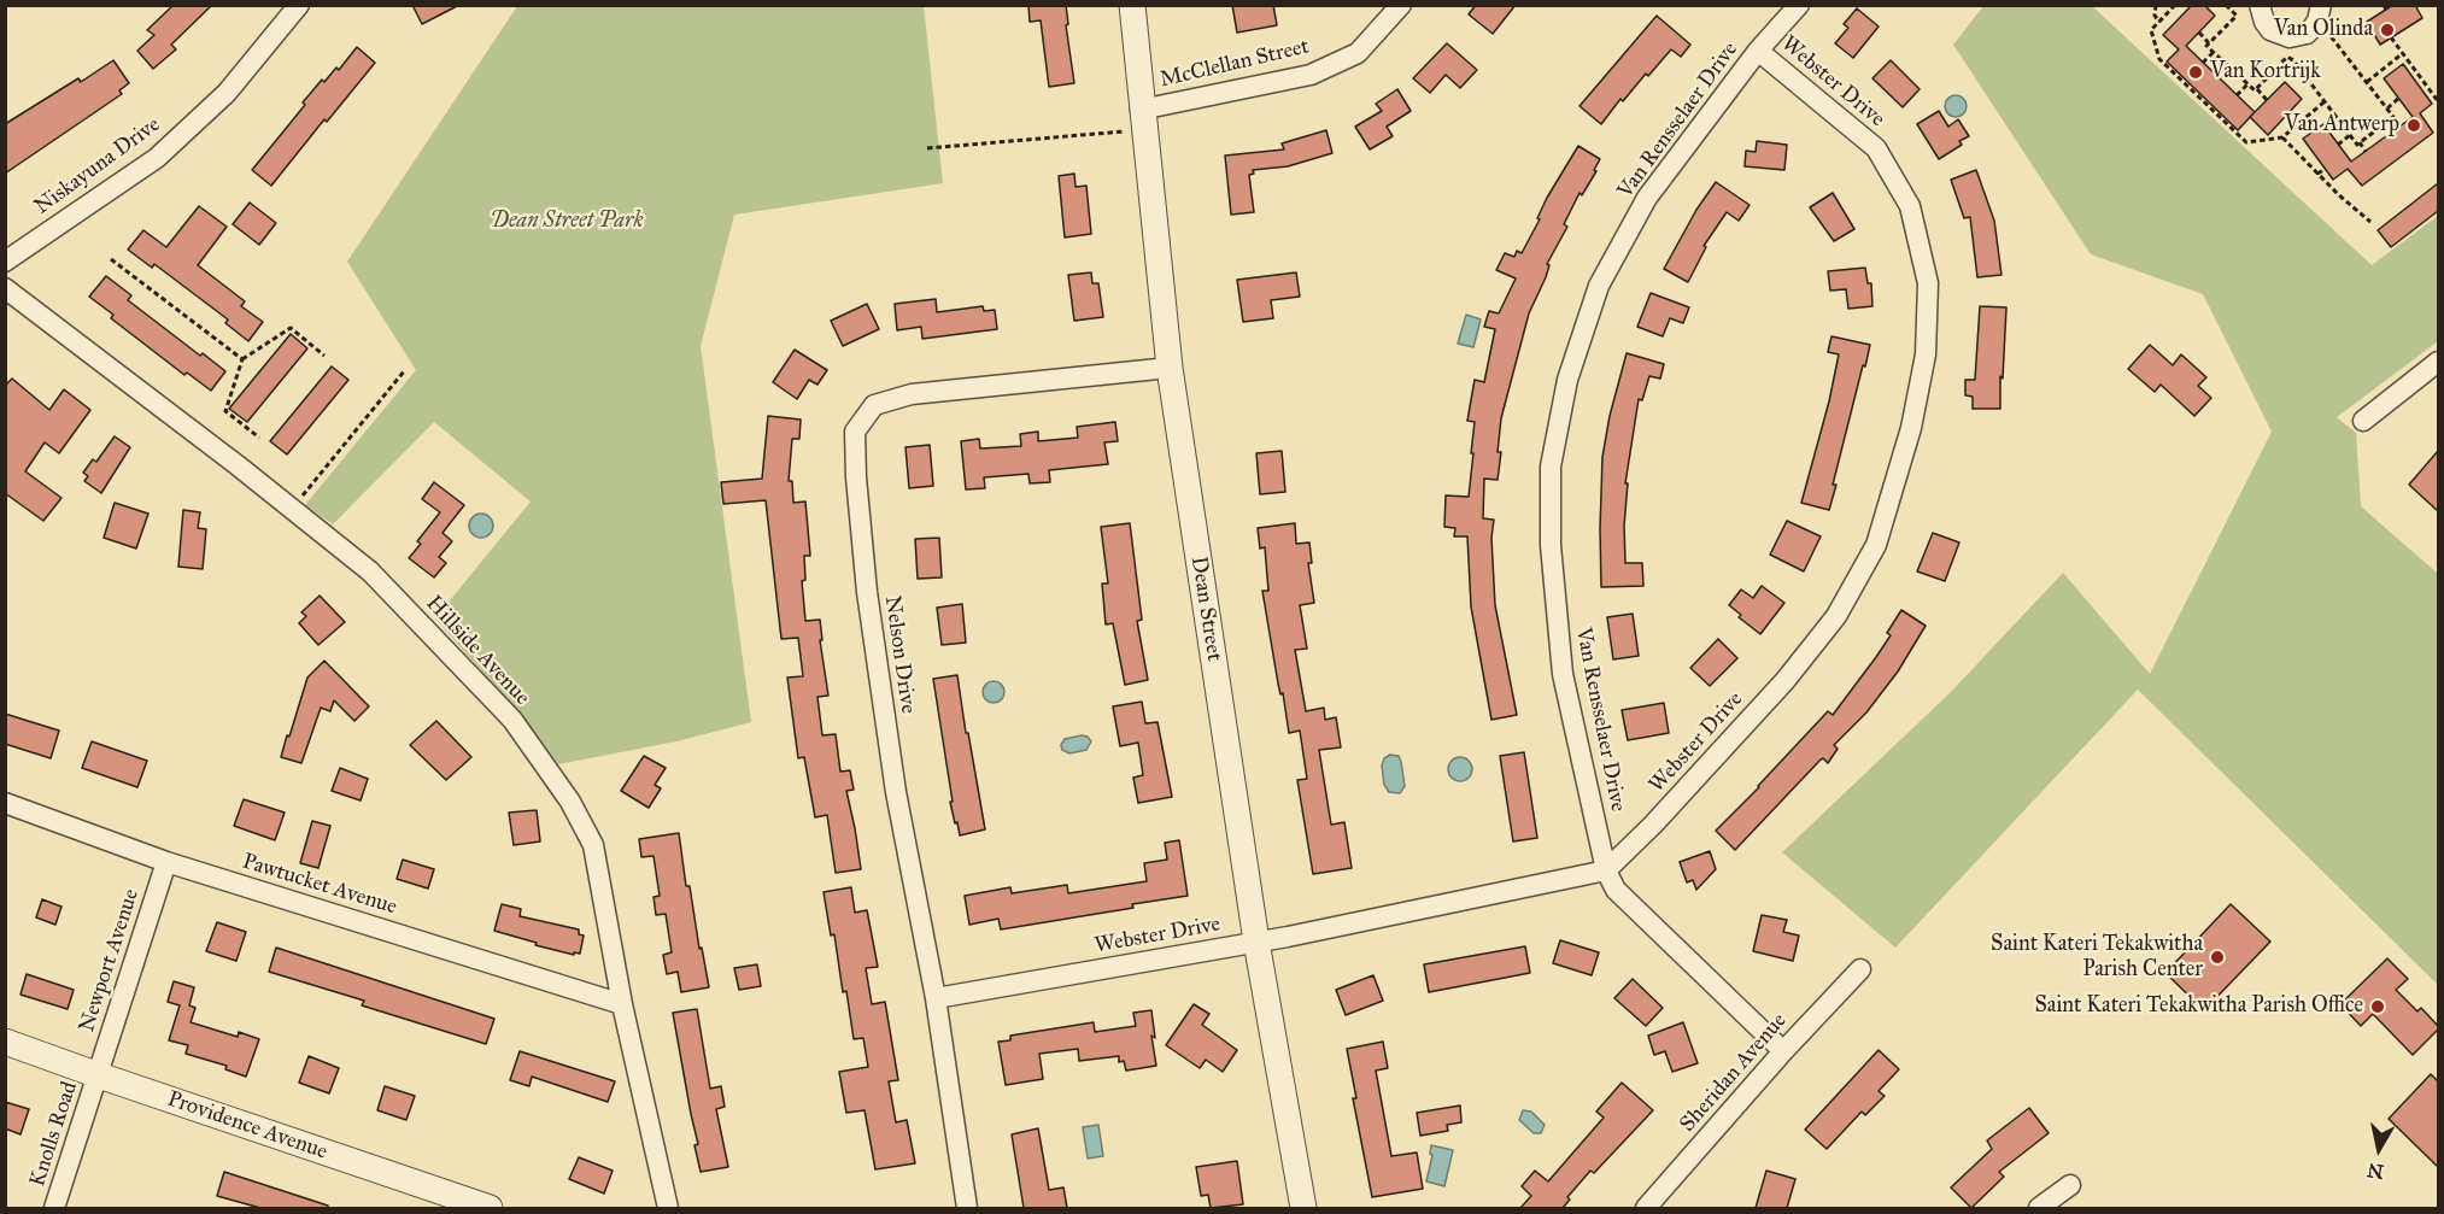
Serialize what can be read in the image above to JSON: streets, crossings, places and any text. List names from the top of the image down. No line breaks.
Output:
{"streets":{"street":["McClellan Street","Webster Drive","Van Rensselaer Drive","Niskayuna Drive","Dean Street","Hillside Avenue","Nelson Drive","Pawtucket Avenue","Newport Avenue","Sheridan Avenue","Providence Avenue","Knolls Road"]},"crossings":[["McClellan Street","Dean Street"],["Webster Drive","Van Rensselaer Drive"],["Webster Drive","Dean Street"],["Webster Drive","Nelson Drive"],["Van Rensselaer Drive","Sheridan Avenue"],["Dean Street","Nelson Drive"],["Hillside Avenue","Pawtucket Avenue"],["Pawtucket Avenue","Newport Avenue"],["Newport Avenue","Providence Avenue"],["Newport Avenue","Knolls Road"],["Providence Avenue","Knolls Road"]],"parks":["Dean Street Park"],"places":["Van Olinda","Van Kortrijk","Van Antwerp","Saint Kateri Tekakwitha Parish Center","Saint Kateri Tekakwitha Parish Office"],"north":"bottom"}
